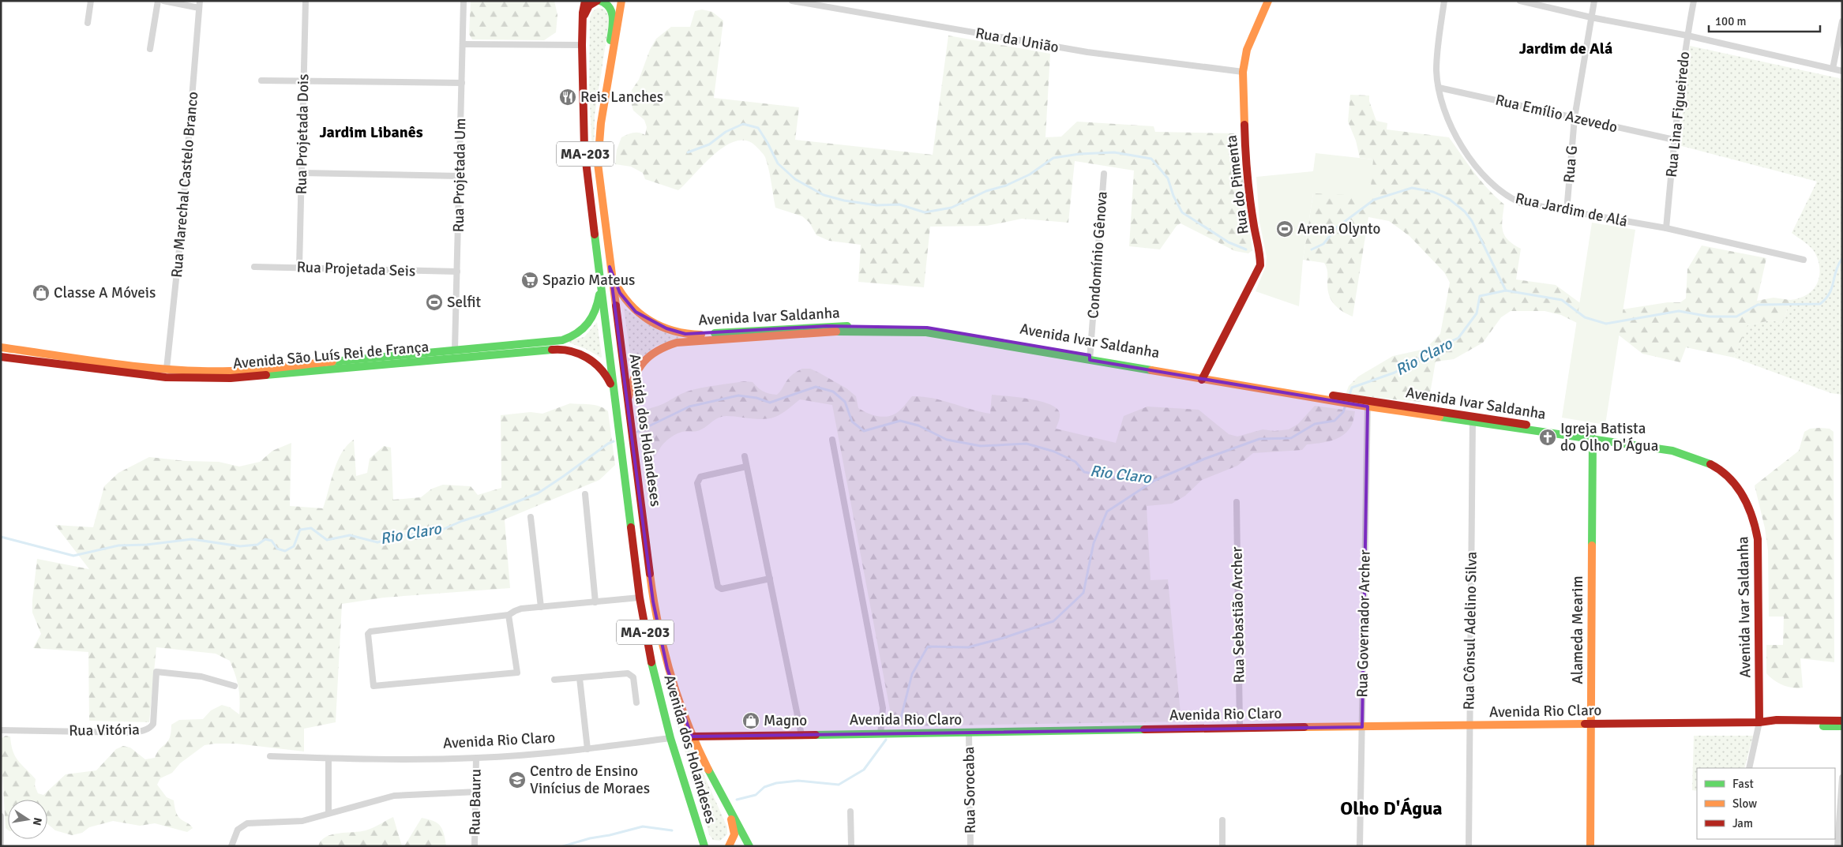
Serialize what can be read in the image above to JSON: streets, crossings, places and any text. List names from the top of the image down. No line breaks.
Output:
{"streets":{"main road":["MA-203","Rua do Pimenta","Avenida Ivar Saldanha","Avenida São Luís Rei de França","Avenida dos Holandeses","Alameda Mearim","Avenida Rio Claro"],"street":["Rua da União","Rua Emílio Azevedo","Rua Lina Figueiredo","Rua Projetada Dois","Rua G","Rua Projetada Um","Rua Marechal Castelo Branco","Rua Jardim de Alá","Condomínio Gênova","Rua Projetada Seis","Rua Sebastião Archer","Rua Governador Archer","Rua Cônsul Adelino Silva","Rua Vitória","Rua Sorocaba","Rua Bauru"]},"crossings":[["Rua da União","Rua do Pimenta"],["Rua Emílio Azevedo","Rua Lina Figueiredo"],["Rua Emílio Azevedo","Rua G"],["Rua Emílio Azevedo","Rua Jardim de Alá"],["Rua Lina Figueiredo","Rua Jardim de Alá"],["Rua Projetada Dois","Rua Projetada Seis"],["Rua G","Rua Jardim de Alá"],["Rua Projetada Um","Rua Projetada Seis"],["Rua Projetada Um","Avenida São Luís Rei de França"],["Rua Marechal Castelo Branco","Avenida São Luís Rei de França"],["Rua do Pimenta","Avenida Ivar Saldanha"],["Condomínio Gênova","Avenida Ivar Saldanha"],["Avenida Ivar Saldanha","Avenida dos Holandeses"],["Avenida Ivar Saldanha","Rua Governador Archer"],["Avenida Ivar Saldanha","Alameda Mearim"],["Avenida Ivar Saldanha","Rua Cônsul Adelino Silva"],["Avenida Ivar Saldanha","Avenida Rio Claro"],["Avenida São Luís Rei de França","Avenida dos Holandeses"],["Avenida dos Holandeses","Avenida Rio Claro"],["Rua Sebastião Archer","Avenida Rio Claro"],["Rua Governador Archer","Avenida Rio Claro"],["Alameda Mearim","Avenida Rio Claro"],["Rua Cônsul Adelino Silva","Avenida Rio Claro"],["Avenida Rio Claro","Rua Sorocaba"],["Avenida Rio Claro","Rua Bauru"]],"districts":["Jardim de Alá","Jardim Libanês","Olho D'Água"],"water":["Rio Claro"],"places":{"restaurant":["Reis Lanches"],"sports":["Arena Olynto","Selfit"],"supermarket":["Spazio Mateus"],"shop":["Classe A Móveis","Magno"],"church":["Igreja Batista do Olho D'Água"],"school or university":["Centro de Ensino Vinícius de Moraes"]},"legend":["Fast","Slow","Jam"],"scale_bar":"100 m","north":"right"}
